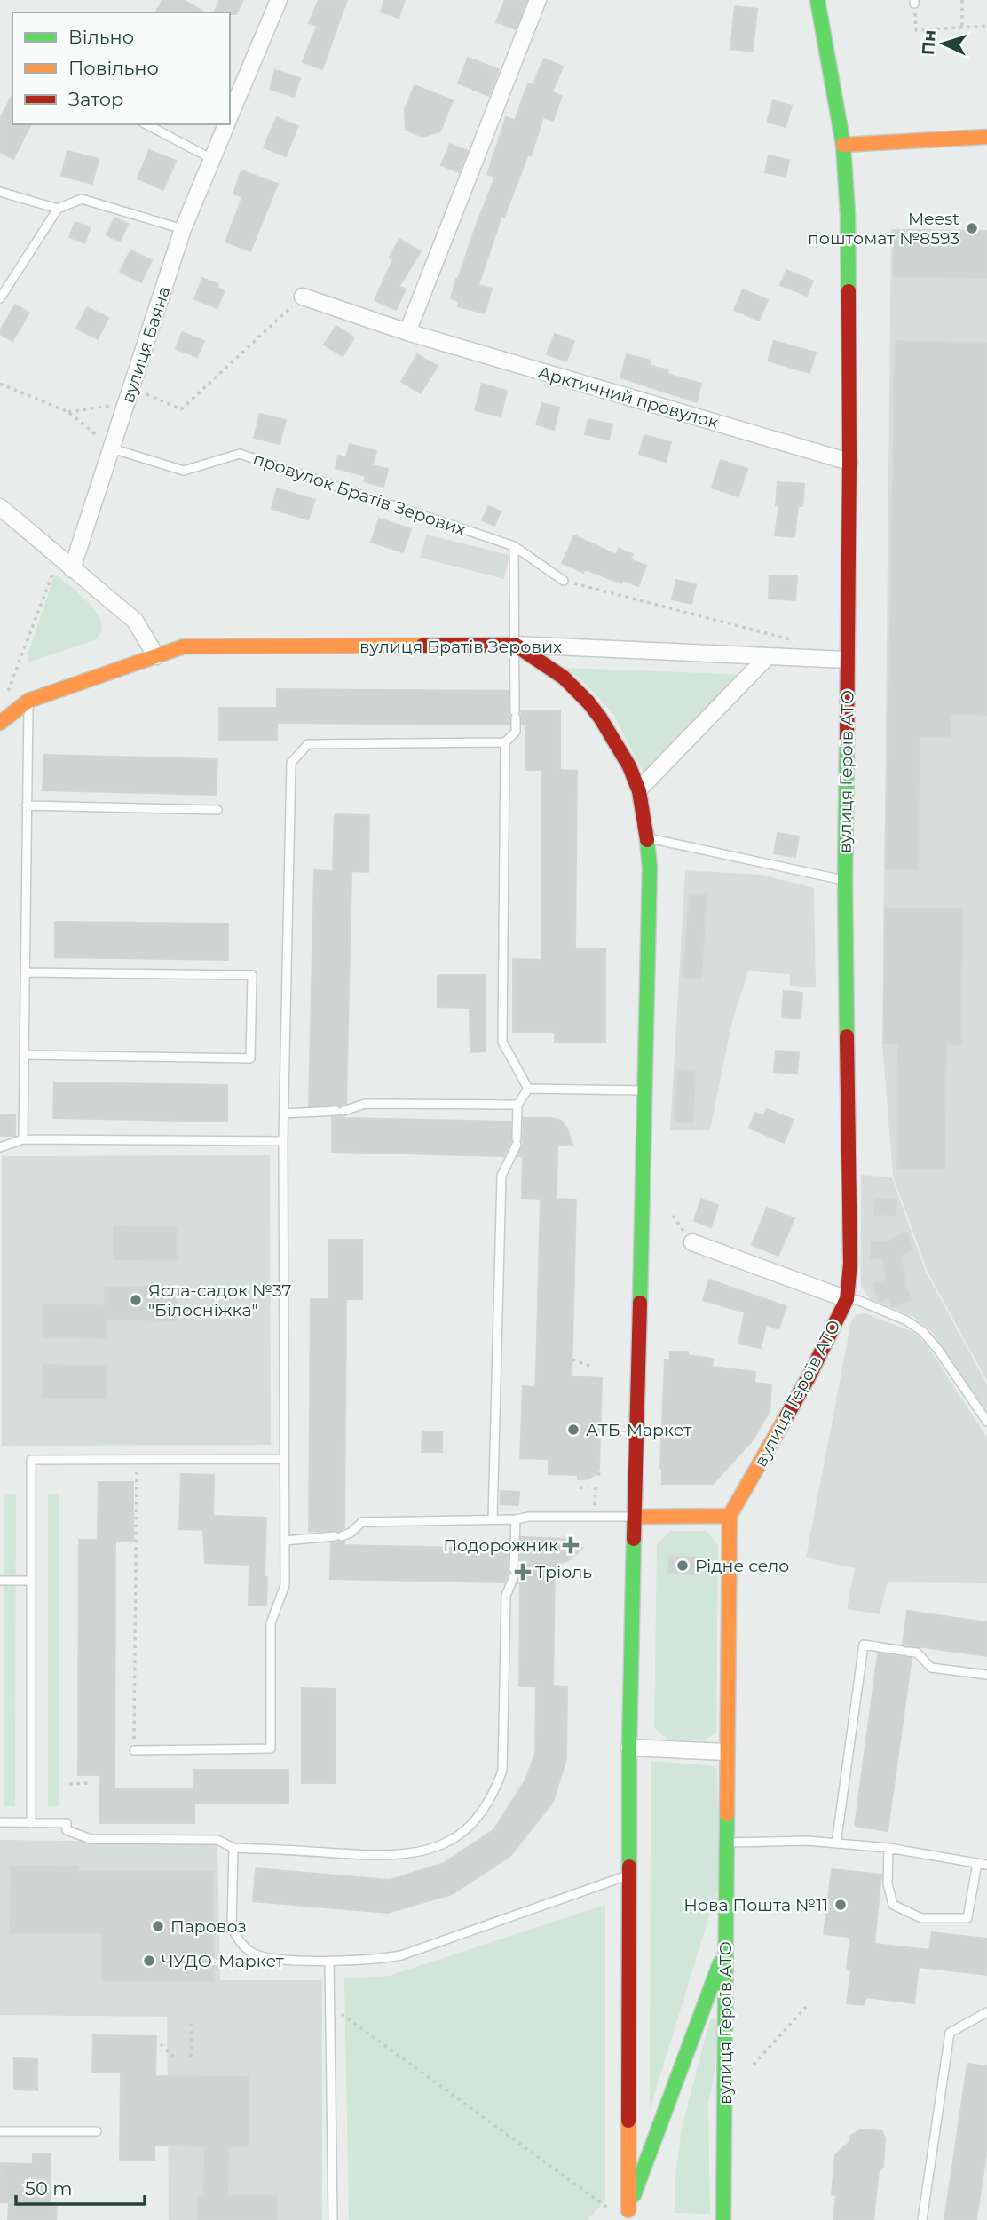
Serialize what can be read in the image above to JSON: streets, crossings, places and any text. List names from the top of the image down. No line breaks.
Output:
{"streets":{"main road":["вулиця Братів Зерових","вулиця Героїв АТО"],"street":["вулиця Баяна","Арктичний провулок"],"lane":["провулок Братів Зерових"]},"crossings":[["вулиця Баяна","провулок Братів Зерових"],["Арктичний провулок","вулиця Героїв АТО"],["вулиця Братів Зерових","вулиця Героїв АТО"]],"places":{"other":["Meest поштомат №8593","Ясла-садок №37 \"Білосніжка\"","АТБ-Маркет","Рідне село","Нова Пошта №11","Паровоз","ЧУДО-Маркет"],"health":["Подорожник","Тріоль"]},"legend":["Вільно","Повільно","Затор"],"scale_bar":"50 m","north":"left"}
